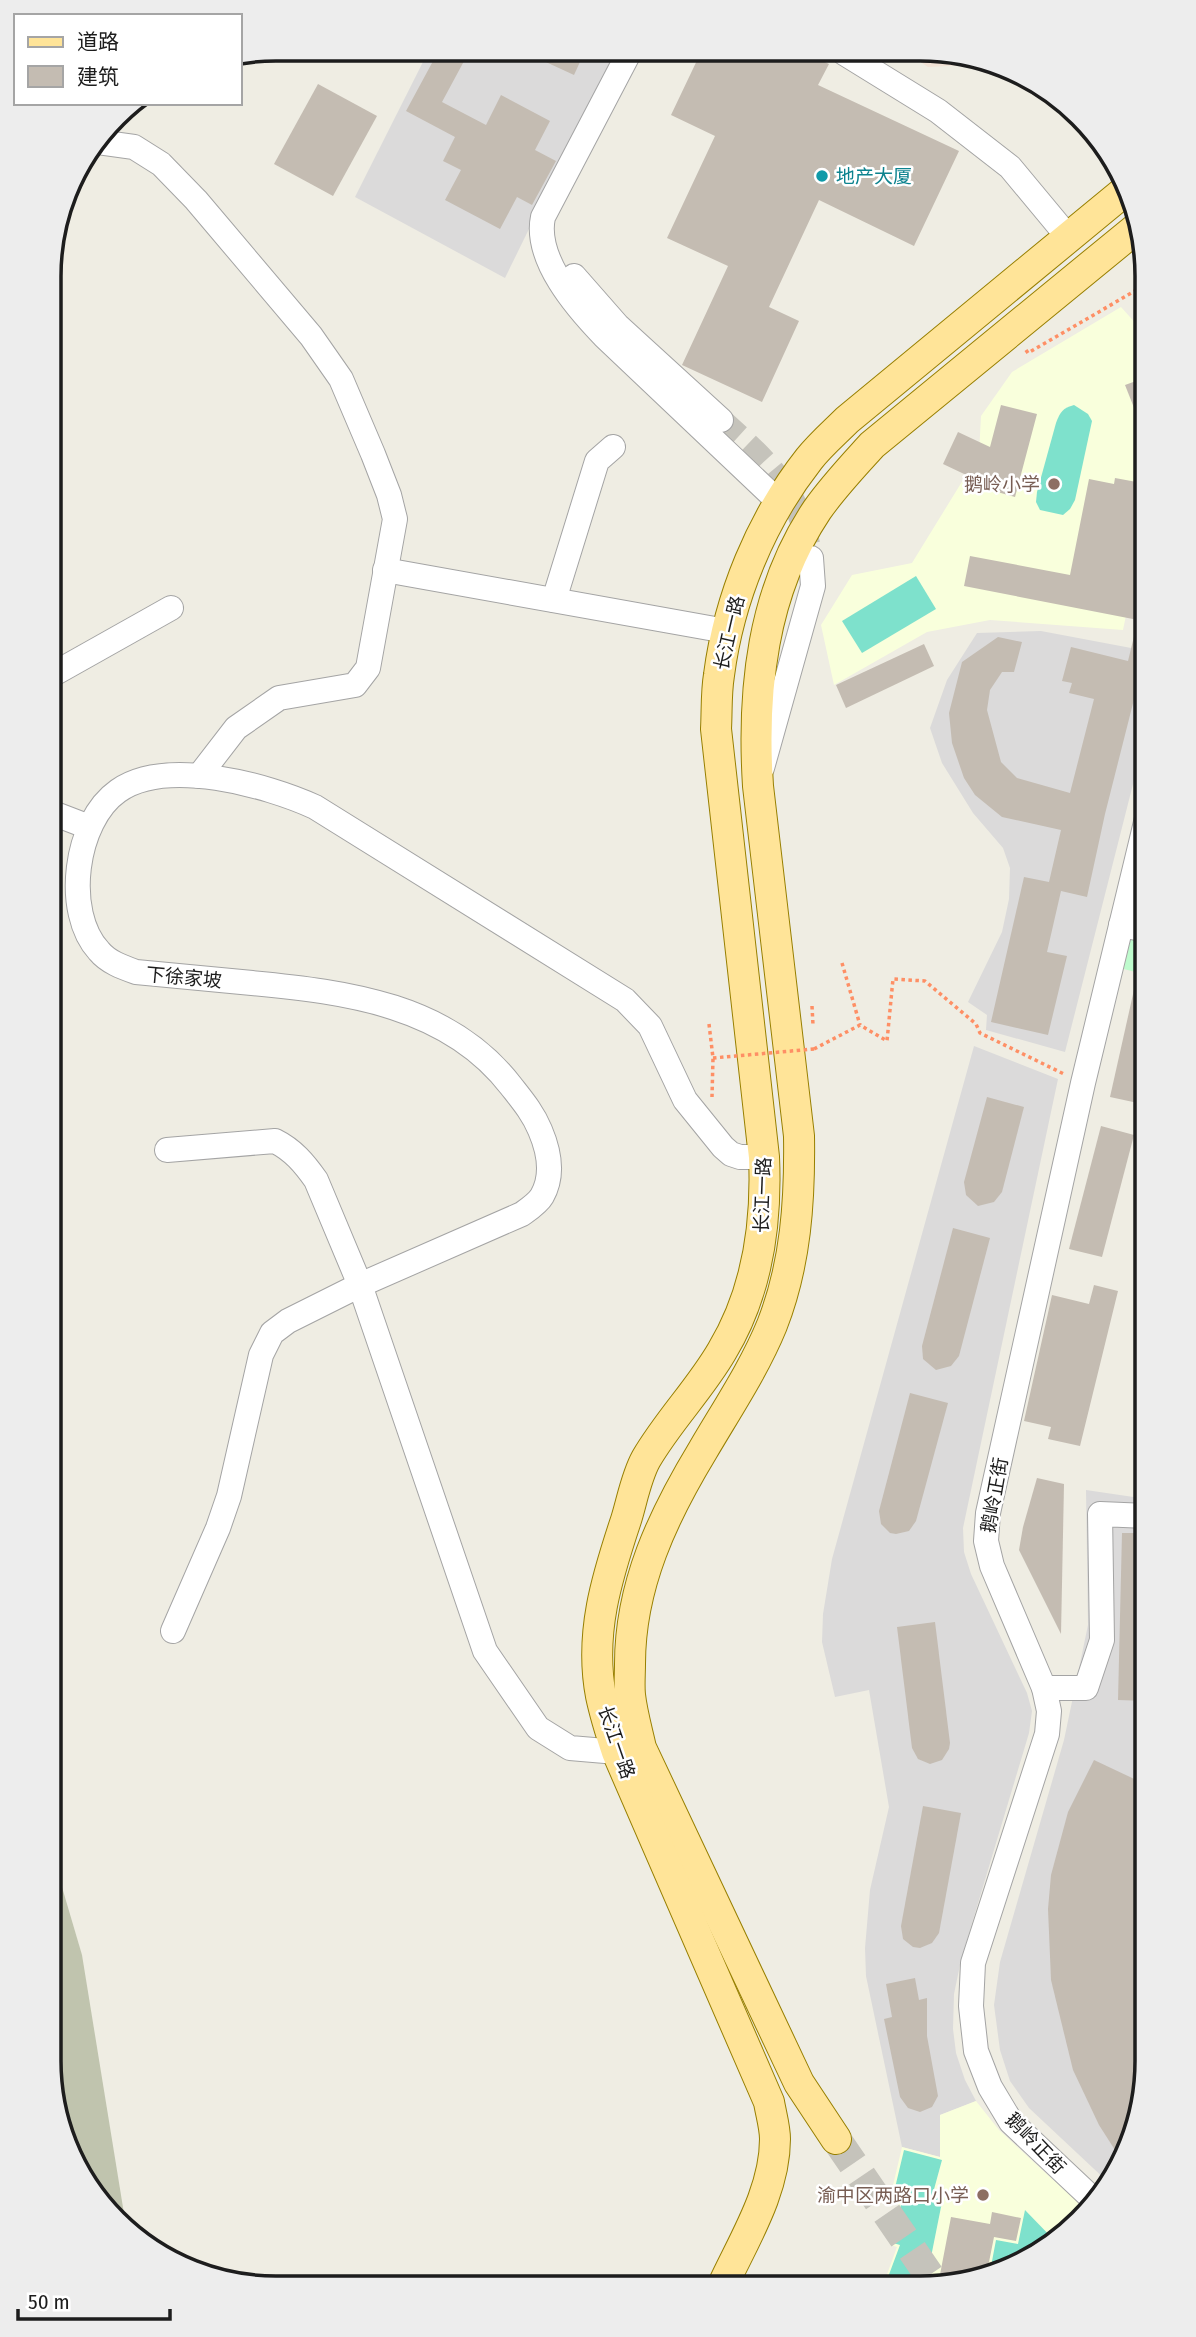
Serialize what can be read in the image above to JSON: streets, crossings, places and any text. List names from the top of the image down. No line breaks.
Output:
{"streets":{"main road":["长江一路"],"street":["下徐家坡","鹅岭正街"]},"crossings":[["长江一路","下徐家坡"]],"places":["地产大厦","鹅岭小学","渝中区两路口小学"],"legend":["道路","建筑"],"scale_bar":"50 m"}
